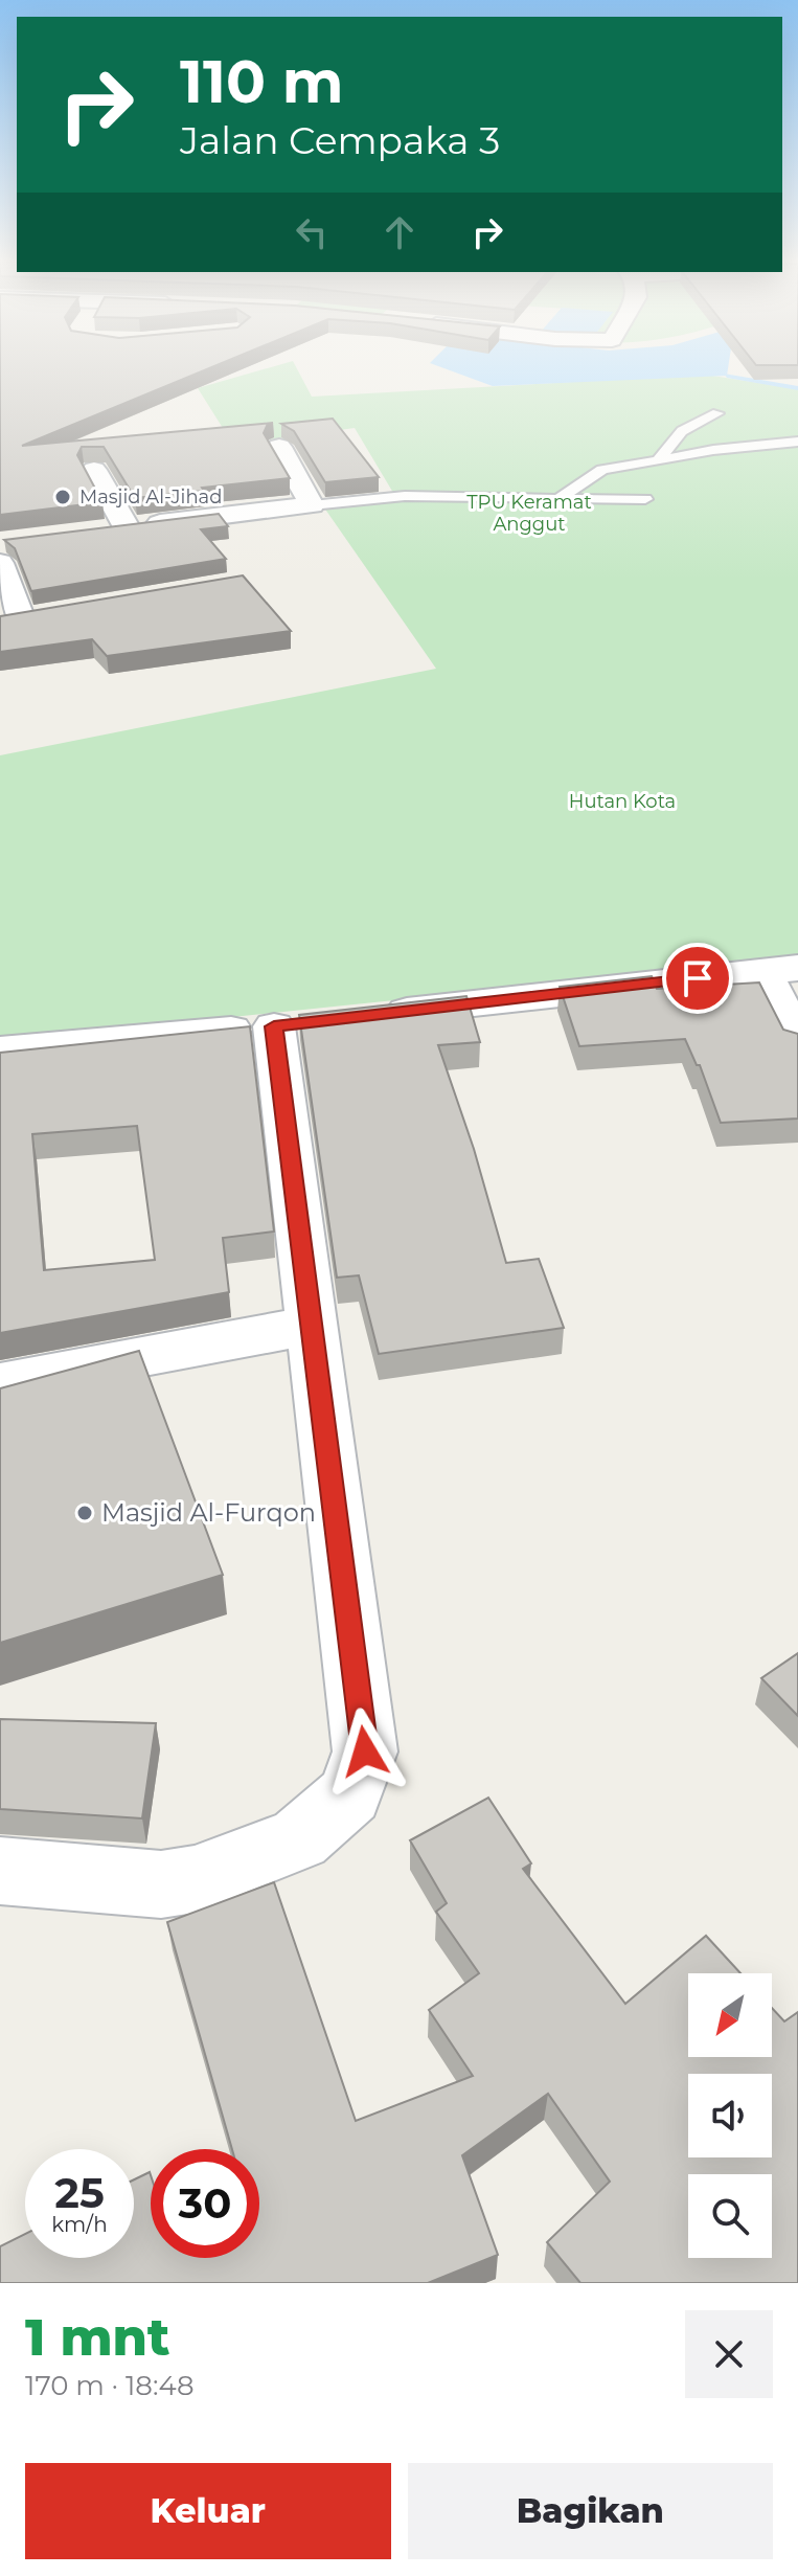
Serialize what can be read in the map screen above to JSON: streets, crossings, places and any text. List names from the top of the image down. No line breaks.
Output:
{"parks":["TPU Keramat Anggut","Hutan Kota"],"places":["Masjid Al-Jihad","Masjid Al-Furqon"],"north":"bottom left","page":{"turn":["110 m","Jalan Cempaka 3"],"speed":"25 km/h","limit":"30","heading":["1 mnt","170 m · 18:48"],"buttons":["Keluar","Bagikan"]}}
